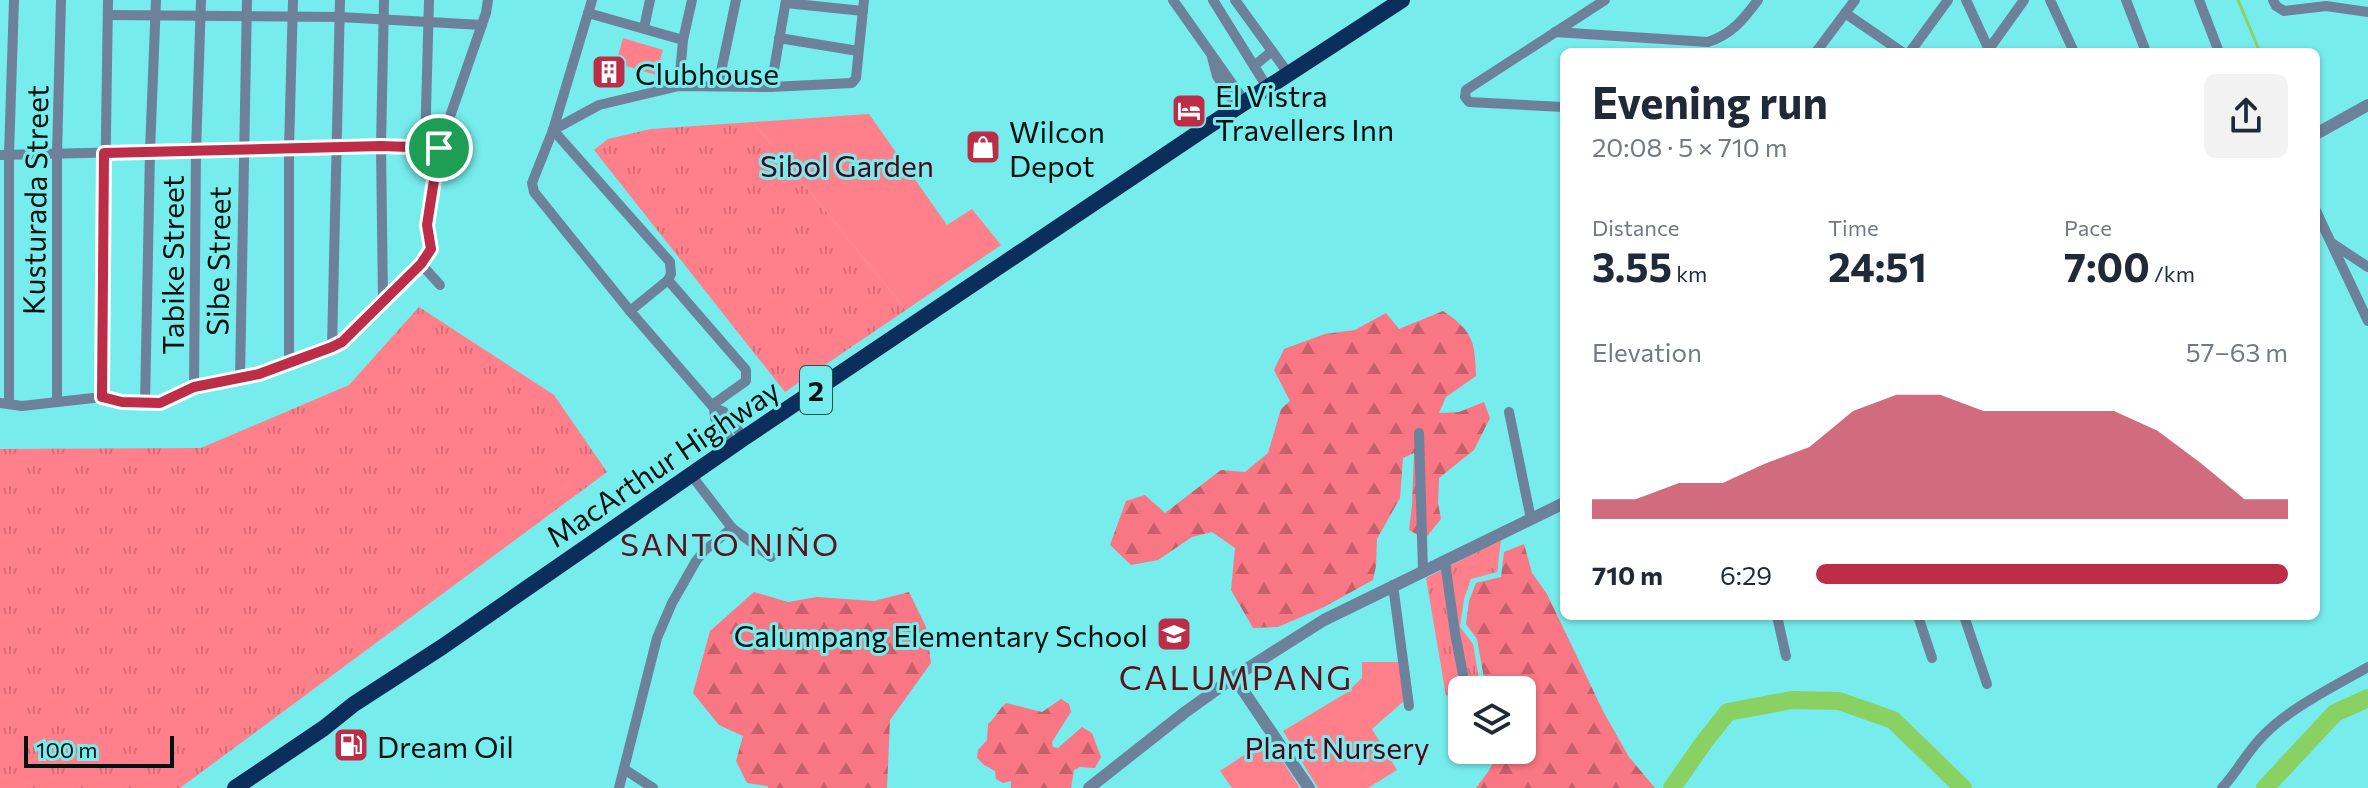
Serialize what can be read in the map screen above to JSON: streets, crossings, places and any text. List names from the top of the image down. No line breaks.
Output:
{"streets":{"highway":["2","MacArthur Highway"],"street":["Kusturada Street","Sibe Street","Tabike Street"]},"districts":["SANTO NIÑO","CALUMPANG"],"parks":["Sibol Garden","Plant Nursery"],"places":{"building":["Clubhouse"],"hotel":["El Vistra Travellers Inn"],"shop":["Wilcon Depot"],"school or university":["Calumpang Elementary School"],"fuel station":["Dream Oil"]},"scale_bar":"100 m","page":{"heading":["Evening run","20:08 · 5 × 710 m"],"stats":[["Distance","3.55 km"],["Time","24:51"],["Pace","7:00 /km"]],"chart":["Elevation","57–63 m"],"list":[{"name":"710 m","note":"6:29"}],"scale":"100 m"}}
